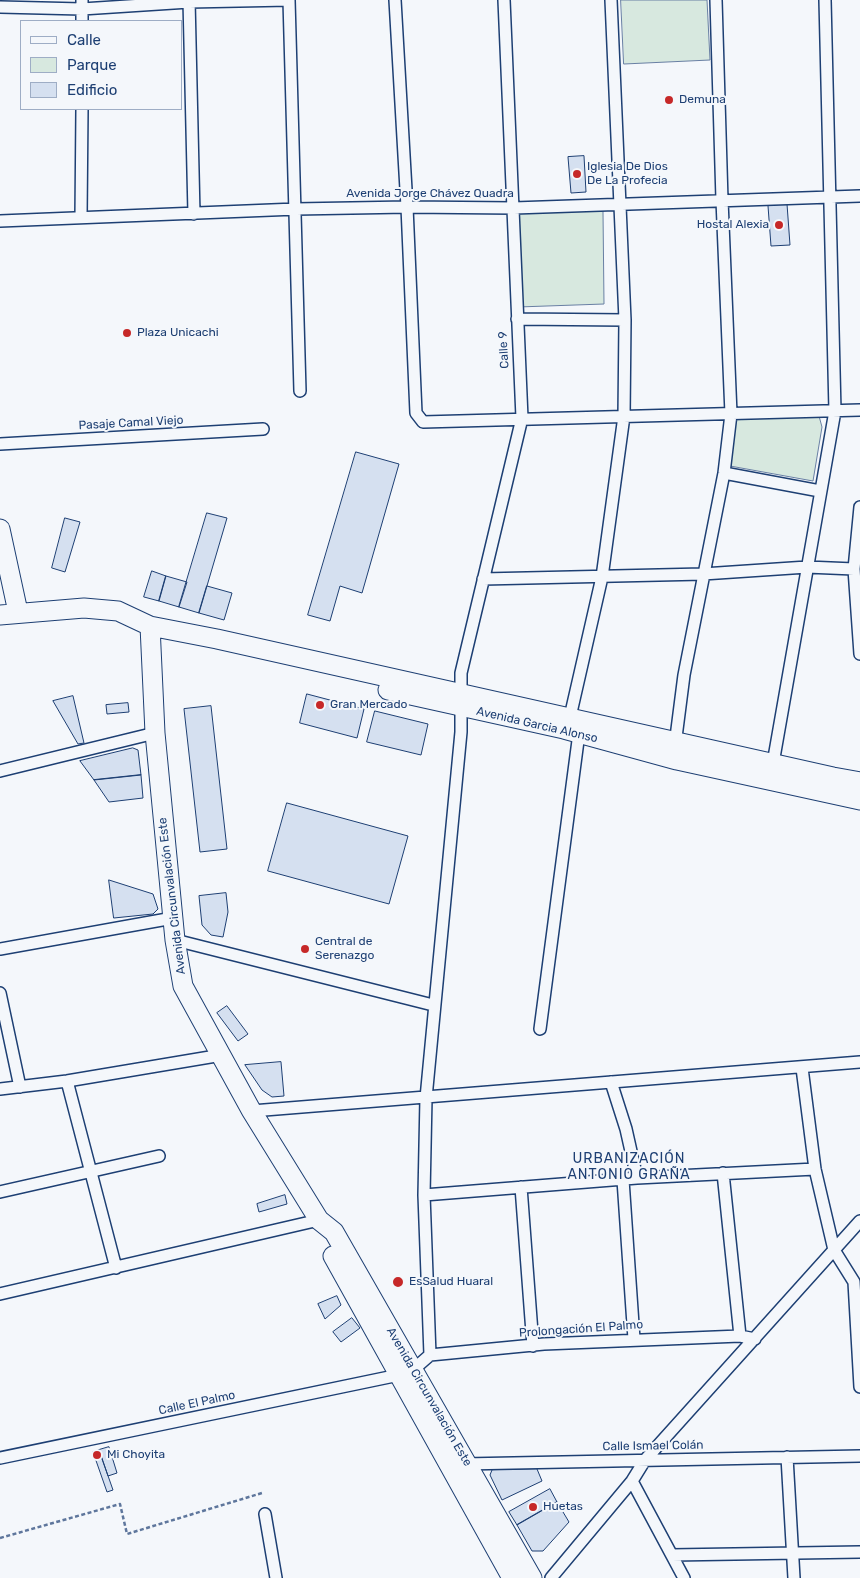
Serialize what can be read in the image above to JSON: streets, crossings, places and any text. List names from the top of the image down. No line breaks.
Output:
{"streets":{"main road":["Avenida Garcia Alonso","Avenida Circunvalación Este"],"street":["Avenida Jorge Chávez Quadra","Calle 9","Pasaje Camal Viejo","Prolongación El Palmo","Calle El Palmo","Calle Ismael Colán"]},"crossings":[["Avenida Jorge Chávez Quadra","Calle 9"],["Calle 9","Avenida Garcia Alonso"],["Calle 9","Prolongación El Palmo"],["Avenida Garcia Alonso","Avenida Circunvalación Este"],["Avenida Circunvalación Este","Calle El Palmo"],["Avenida Circunvalación Este","Calle Ismael Colán"]],"districts":["URBANIZACIÓN ANTONIO GRAÑA"],"places":["Demuna","Iglesia De Dios De La Profecia","Hostal Alexia","Plaza Unicachi","Gran Mercado","Central de Serenazgo","EsSalud Huaral","Mi Choyita","Huetas"],"legend":["Calle","Parque","Edificio"]}
